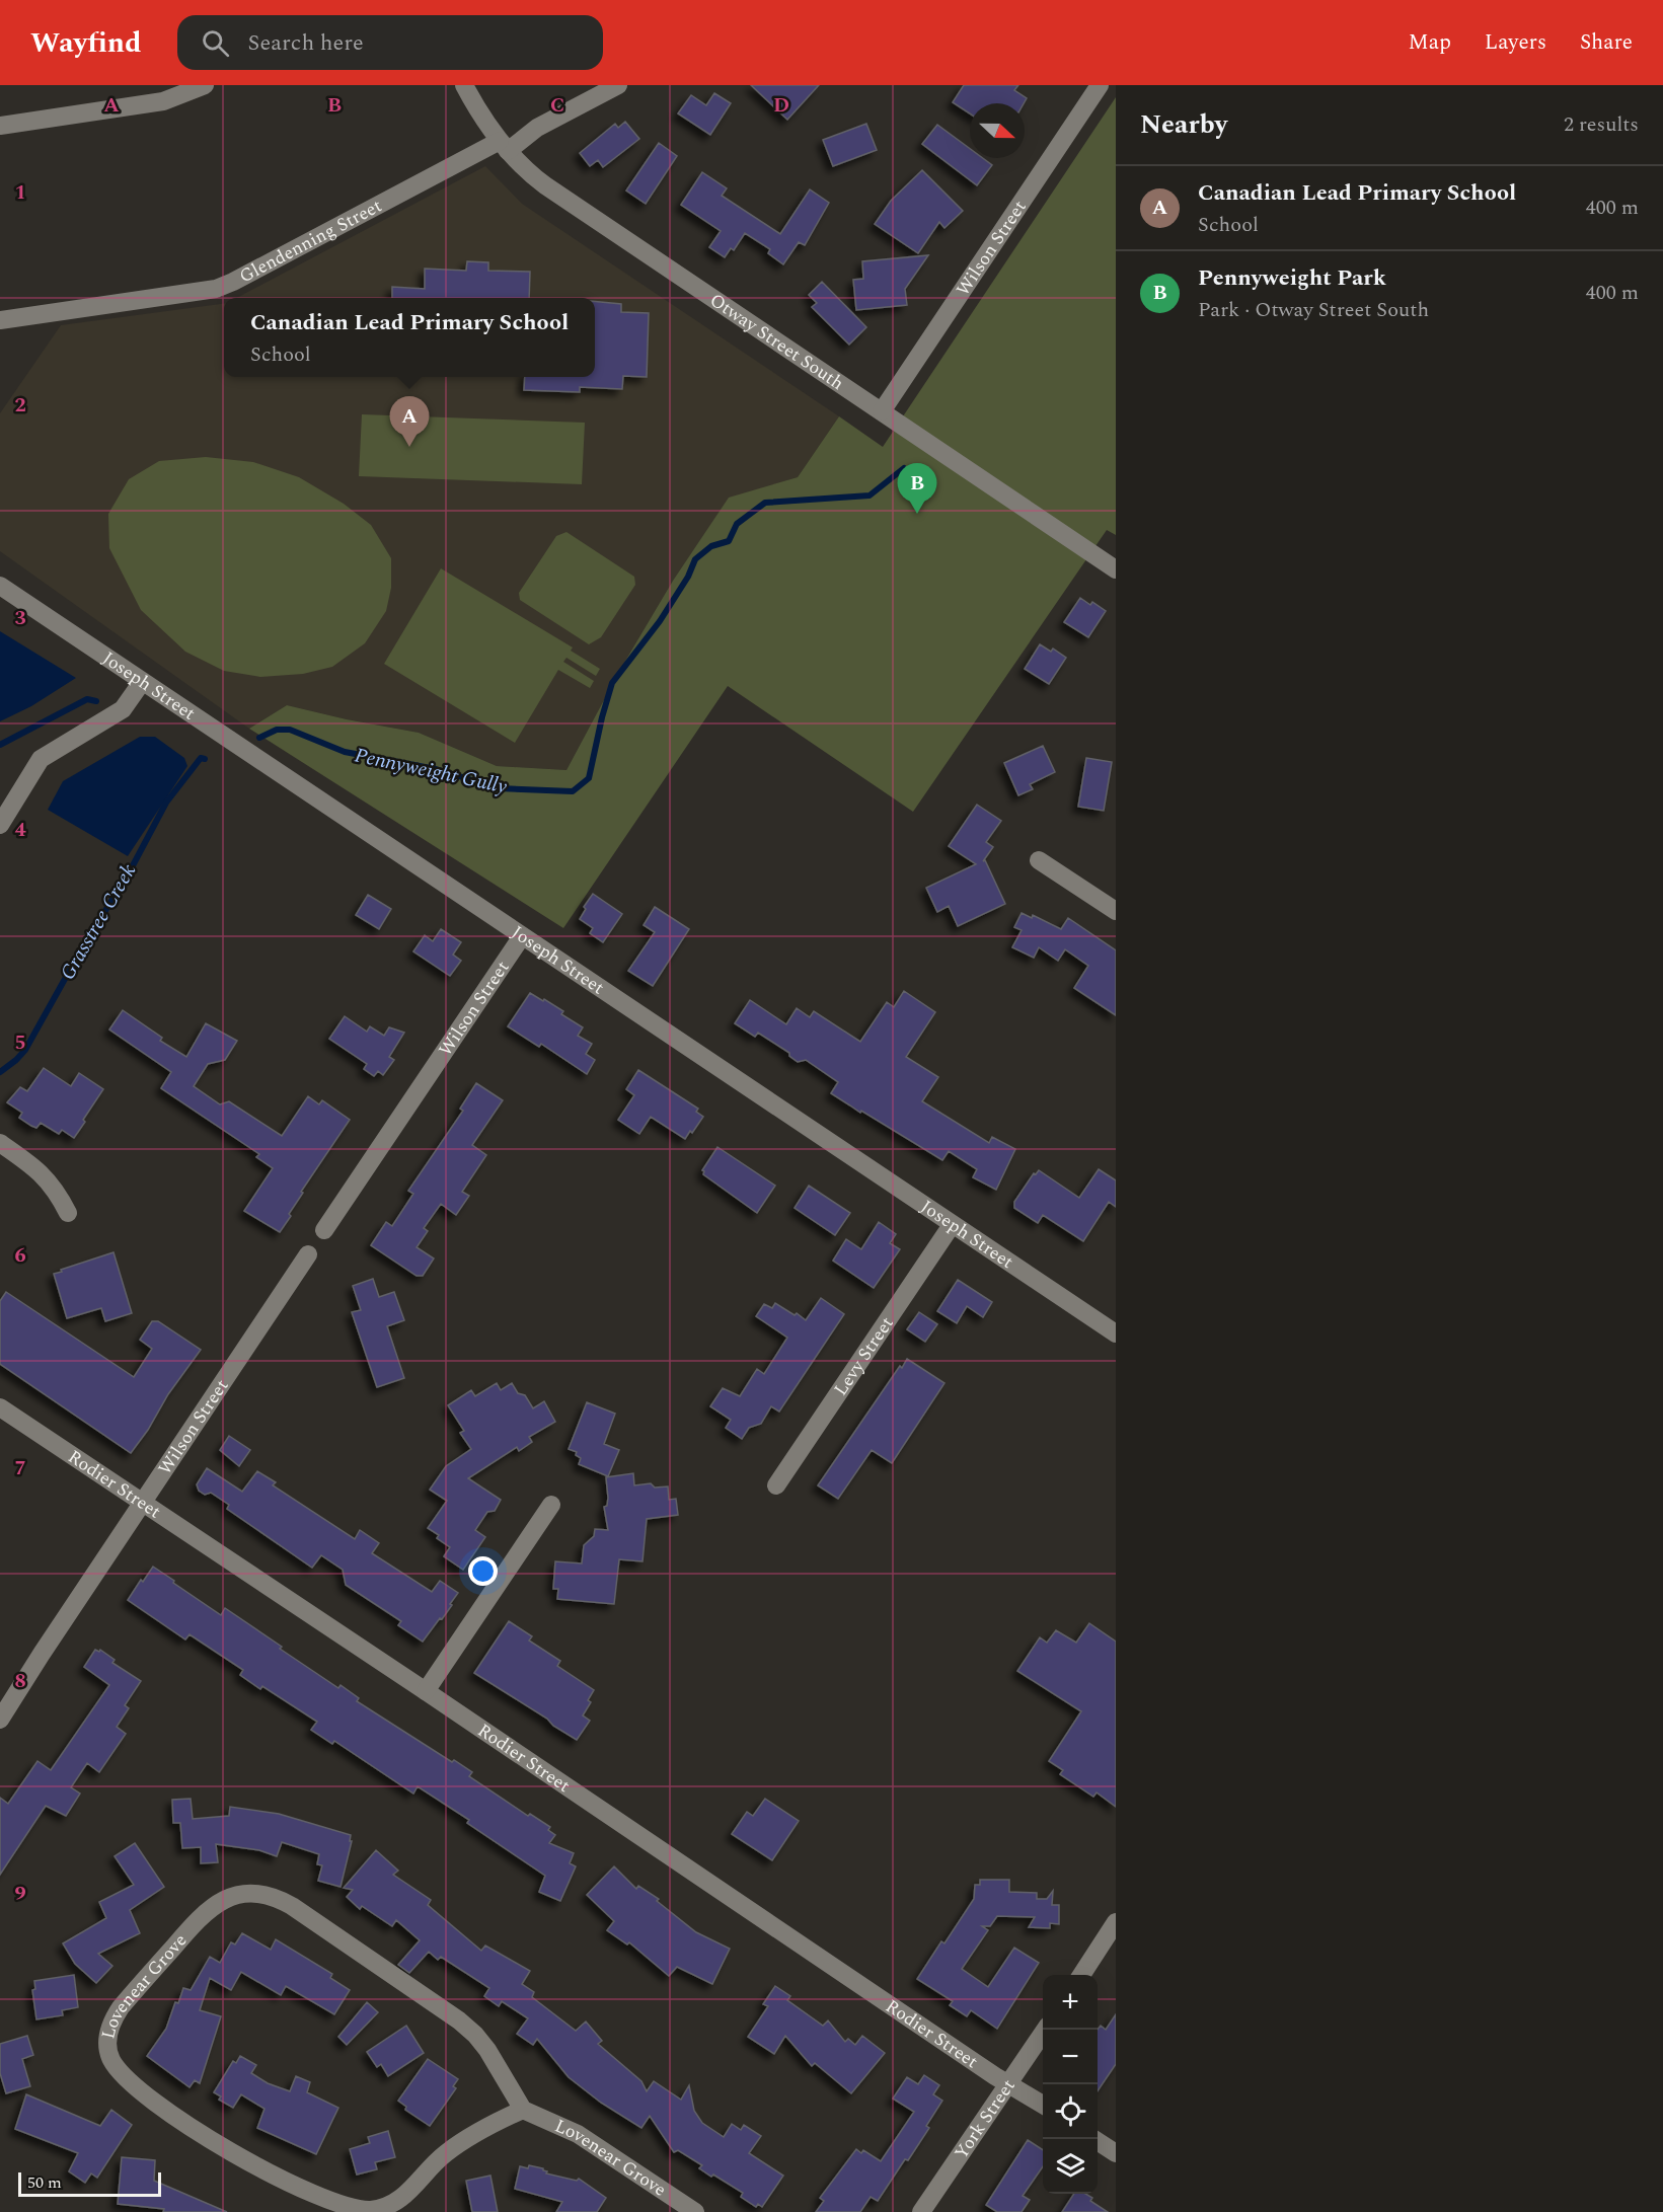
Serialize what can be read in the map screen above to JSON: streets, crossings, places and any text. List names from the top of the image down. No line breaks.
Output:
{"streets":{"street":["Glendenning Street","Wilson Street","Otway Street South","Joseph Street","Levy Street","Rodier Street","Lovenear Grove","York Street"]},"crossings":[["Glendenning Street","Otway Street South"],["Wilson Street","Otway Street South"],["Wilson Street","Joseph Street"],["Wilson Street","Rodier Street"],["Joseph Street","Levy Street"],["Rodier Street","York Street"]],"water":["Pennyweight Gully","Grasstree Creek"],"scale_bar":"50 m","north":"right","page":{"header":"Wayfind","search":"Search here","nav":["Map","Layers","Share"],"heading":["Nearby","2 results"],"list":[{"mark":"A","name":"Canadian Lead Primary School","note":"School","value":"400 m"},{"mark":"B","name":"Pennyweight Park","note":"Park · Otway Street South","value":"400 m"}],"popup":["Canadian Lead Primary School","School"],"pins":["A","B"],"map_buttons":["+","−"],"scale":"50 m"},"grid":{"columns":["A","B","C","D"],"rows":["1","2","3","4","5","6","7","8","9"]}}
